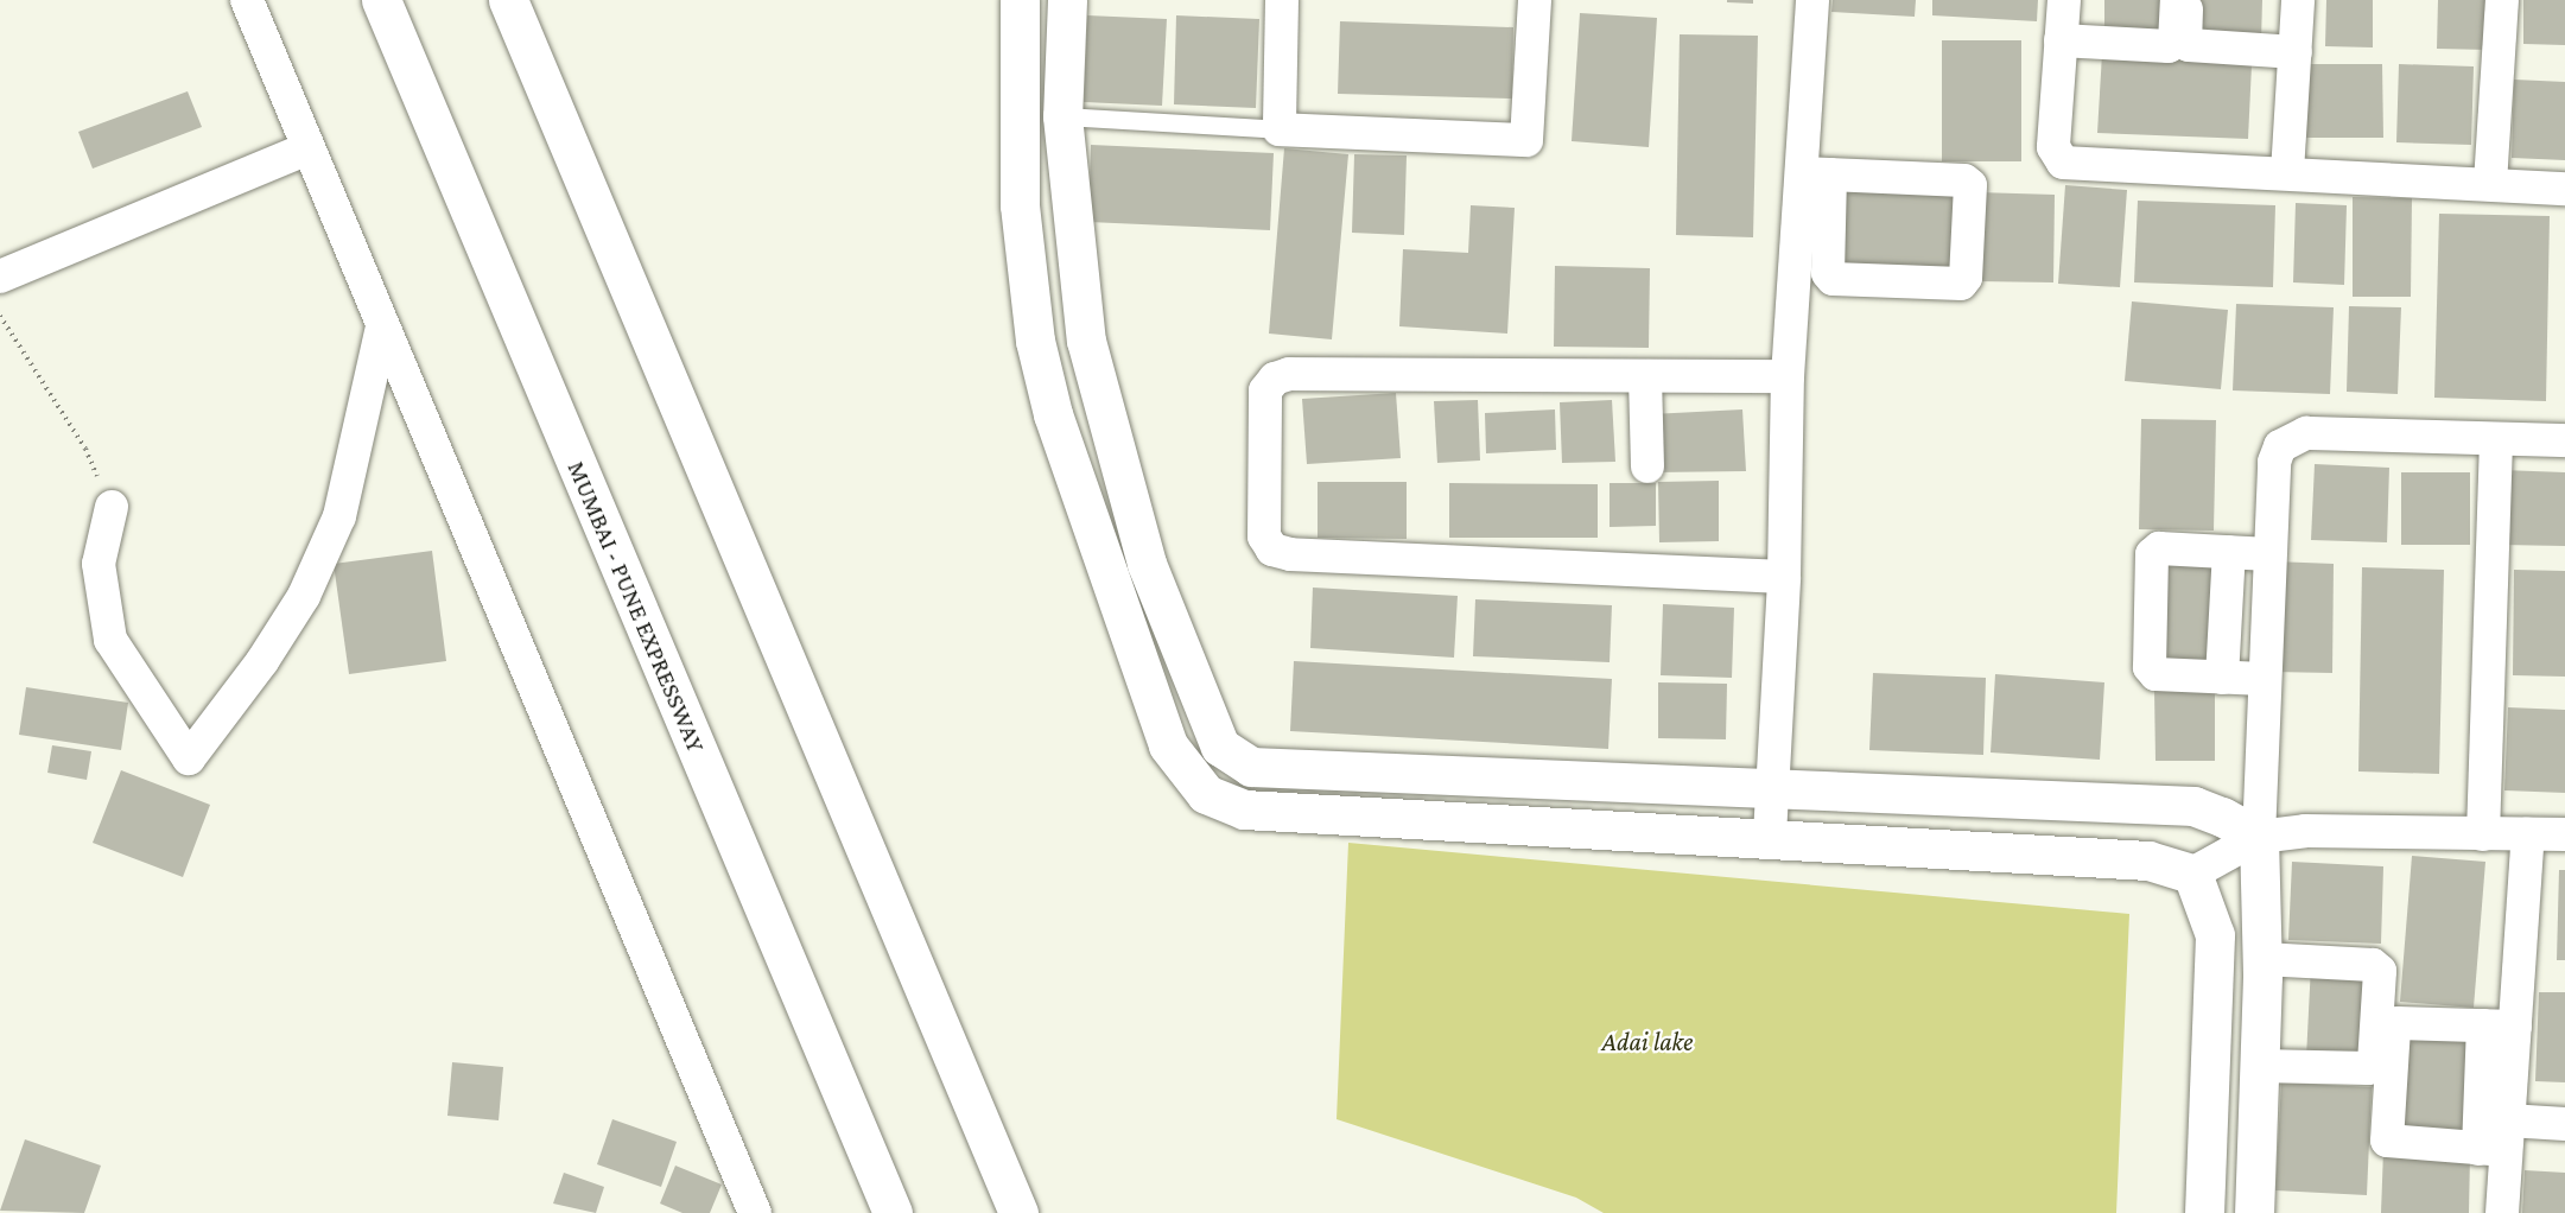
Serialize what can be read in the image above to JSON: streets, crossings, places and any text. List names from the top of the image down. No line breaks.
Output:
{"streets":{"main road":["MUMBAI - PUNE EXPRESSWAY"]},"water":["Adai lake"]}
